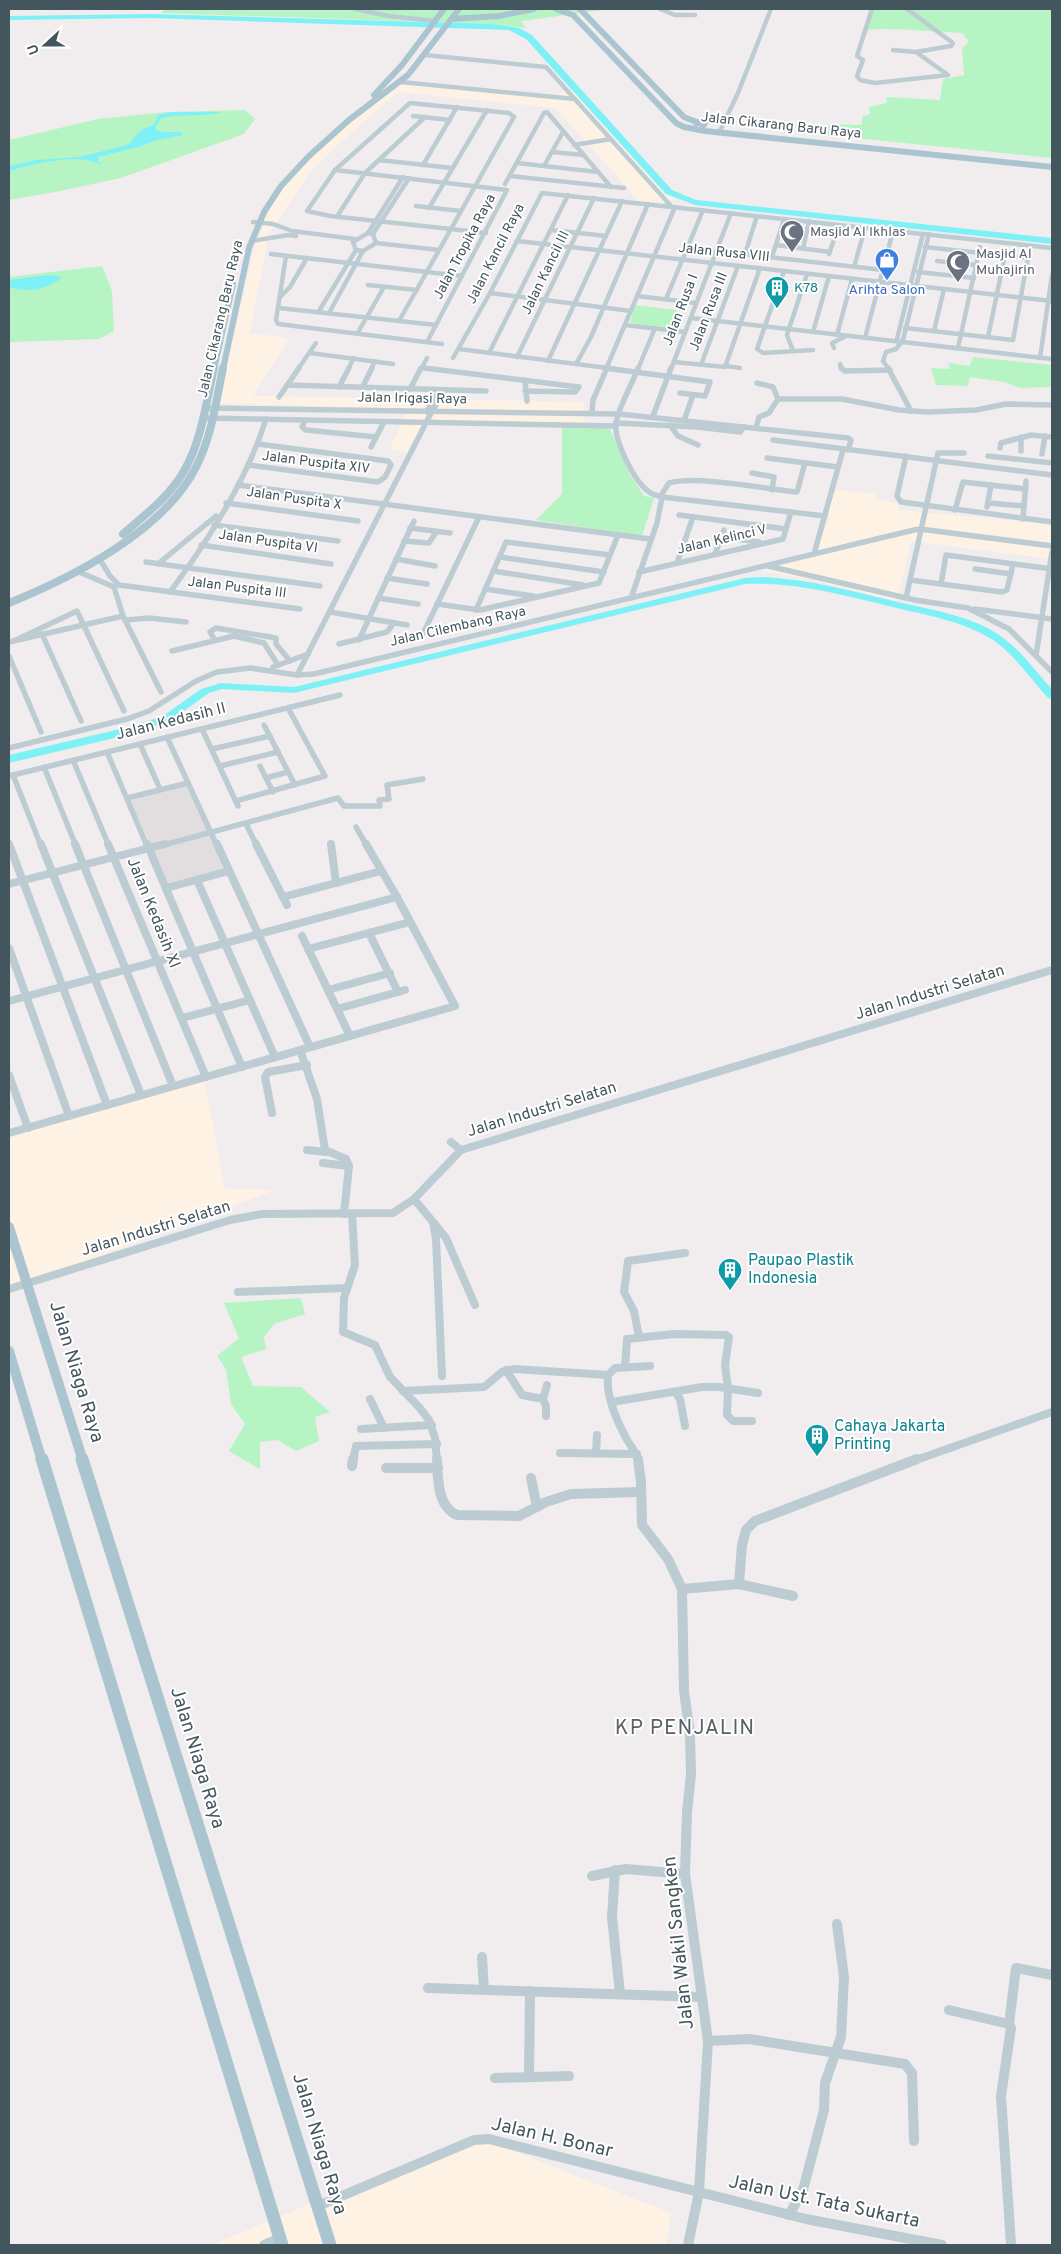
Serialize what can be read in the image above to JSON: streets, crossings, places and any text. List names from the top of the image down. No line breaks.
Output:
{"streets":{"main road":["Jalan Cikarang Baru Raya","Jalan Niaga Raya"],"street":["Jalan Tropika Raya","Jalan Rusa VIII","Jalan Kancil Raya","Jalan Kancil III","Jalan Rusa I","Jalan Rusa III","Jalan Irigasi Raya","Jalan Puspita XIV","Jalan Puspita X","Jalan Kelinci V","Jalan Puspita VI","Jalan Puspita III","Jalan Cilembang Raya","Jalan Kedasih II","Jalan Kedasih XI","Jalan Industri Selatan","Jalan Wakil Sangken","Jalan H. Bonar","Jalan Ust. Tata Sukarta"]},"crossings":[["Jalan Cikarang Baru Raya","Jalan Irigasi Raya"],["Jalan Rusa VIII","Jalan Kancil Raya"],["Jalan Rusa VIII","Jalan Kancil III"],["Jalan Rusa VIII","Jalan Rusa I"],["Jalan Rusa VIII","Jalan Rusa III"],["Jalan Kedasih II","Jalan Kedasih XI"],["Jalan Industri Selatan","Jalan Niaga Raya"],["Jalan Niaga Raya","Jalan H. Bonar"],["Jalan Wakil Sangken","Jalan H. Bonar"],["Jalan Wakil Sangken","Jalan Ust. Tata Sukarta"],["Jalan H. Bonar","Jalan Ust. Tata Sukarta"]],"districts":["KP PENJALIN"],"places":{"mosque":["Masjid Al Ikhlas","Masjid Al Muhajirin"],"shop":["Arihta Salon"],"building":["K78","Paupao Plastik Indonesia","Cahaya Jakarta Printing"]},"north":"left"}
